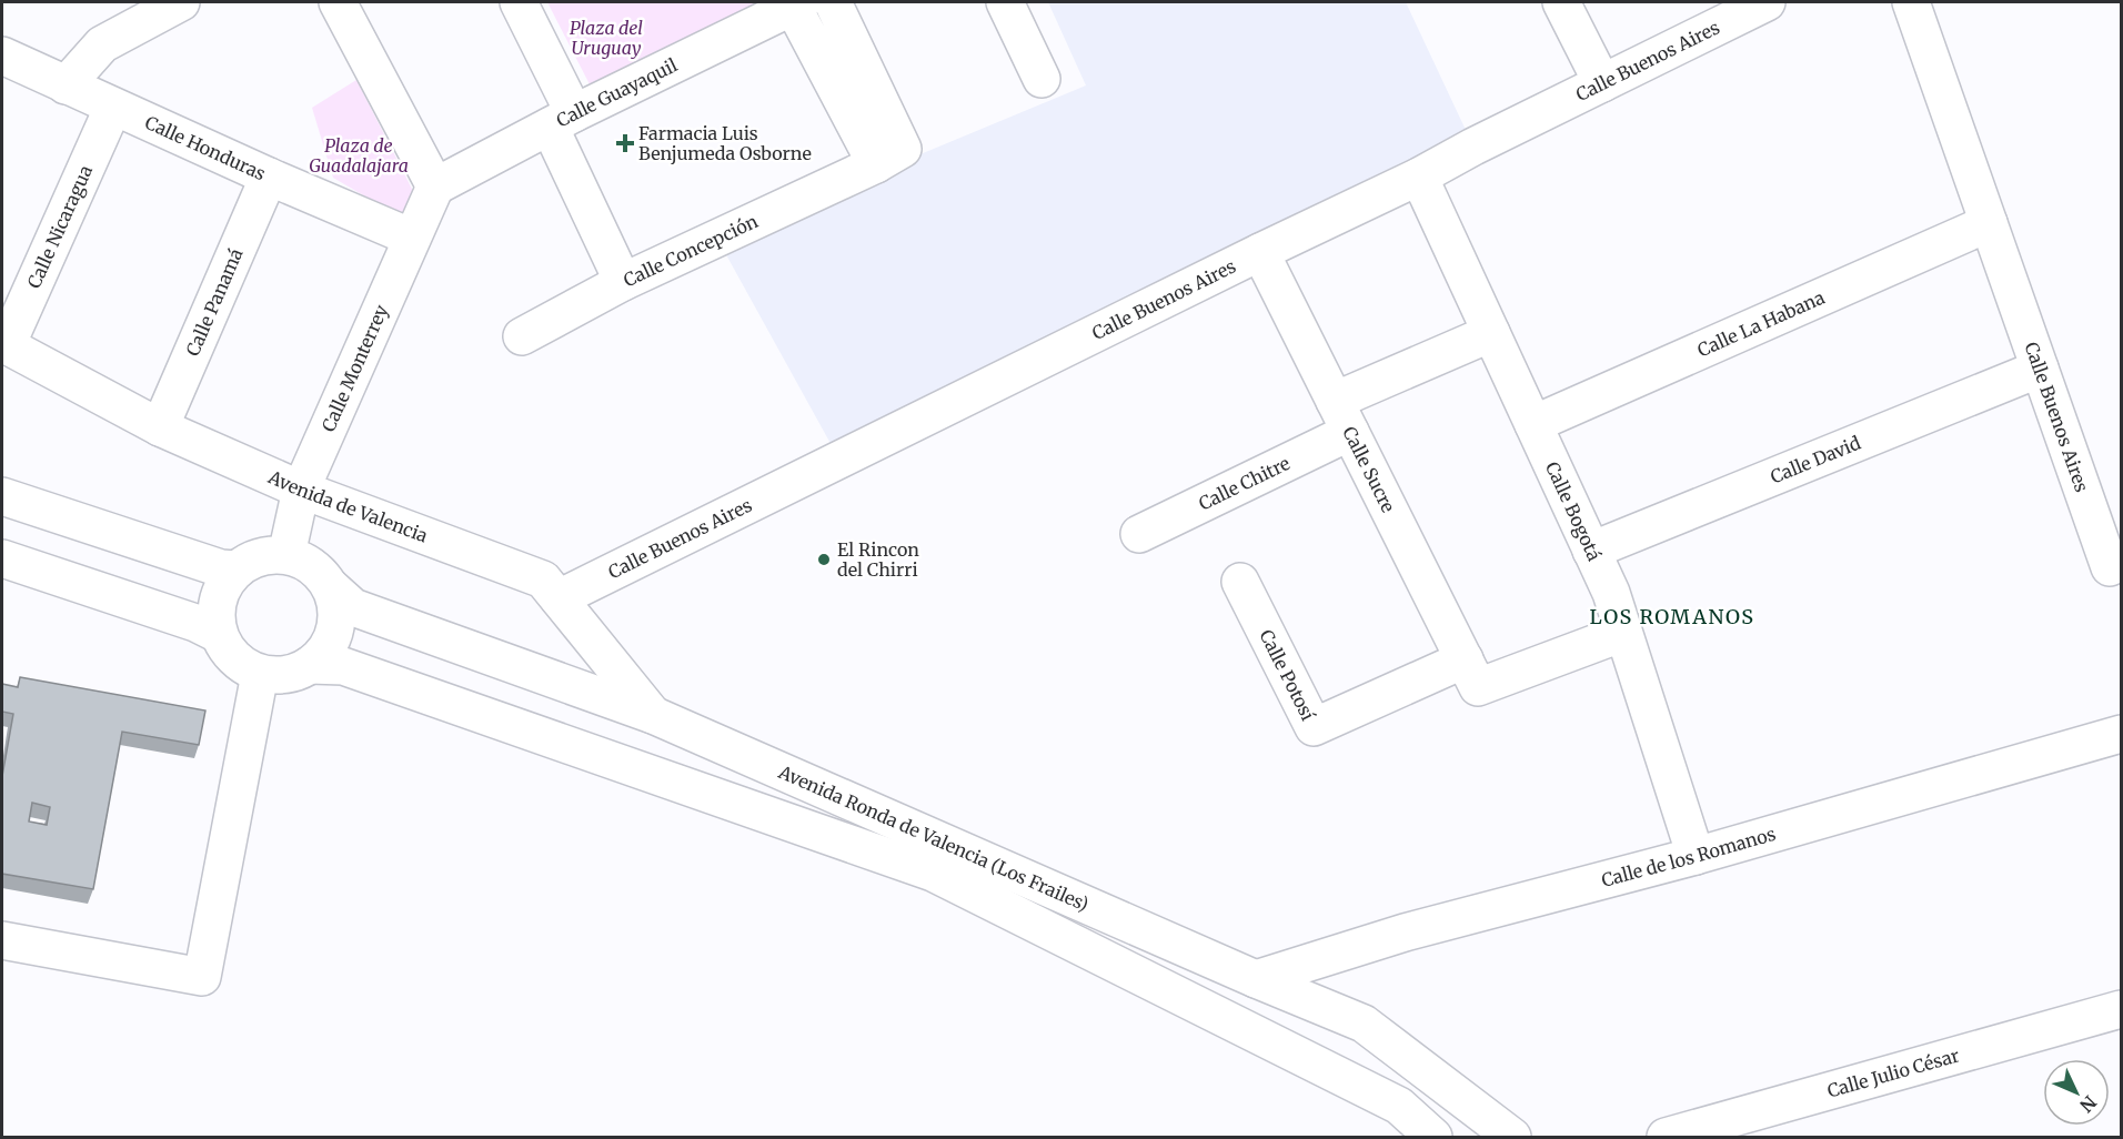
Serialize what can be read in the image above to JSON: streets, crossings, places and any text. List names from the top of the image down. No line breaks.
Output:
{"streets":{"street":["Calle Buenos Aires","Calle Guayaquil","Calle Honduras","Calle Nicaragua","Calle Concepción","Calle Panamá","Calle La Habana","Calle Monterrey","Calle David","Calle Sucre","Calle Chitre","Avenida de Valencia","Calle Bogotá","Calle Potosí","Avenida Ronda de Valencia (Los Frailes)","Calle de los Romanos","Calle Julio César"]},"crossings":[["Calle Buenos Aires","Calle La Habana"],["Calle Buenos Aires","Calle David"],["Calle Buenos Aires","Calle Sucre"],["Calle Buenos Aires","Avenida de Valencia"],["Calle Buenos Aires","Calle Bogotá"],["Calle Guayaquil","Calle Concepción"],["Calle Guayaquil","Calle Monterrey"],["Calle Honduras","Calle Nicaragua"],["Calle Honduras","Calle Panamá"],["Calle Honduras","Calle Monterrey"],["Calle Nicaragua","Avenida de Valencia"],["Calle Panamá","Avenida de Valencia"],["Calle La Habana","Calle Bogotá"],["Calle Monterrey","Avenida de Valencia"],["Calle Monterrey","Avenida Ronda de Valencia (Los Frailes)"],["Calle David","Calle Bogotá"],["Calle Sucre","Calle Chitre"],["Calle Sucre","Calle Potosí"],["Calle Chitre","Calle Bogotá"],["Avenida de Valencia","Avenida Ronda de Valencia (Los Frailes)"],["Calle Bogotá","Calle de los Romanos"],["Avenida Ronda de Valencia (Los Frailes)","Calle de los Romanos"]],"districts":["LOS ROMANOS"],"parks":["Plaza del Uruguay","Plaza de Guadalajara"],"places":{"health":["Farmacia Luis Benjumeda Osborne"],"other":["El Rincon del Chirri"]},"north":"bottom right"}
